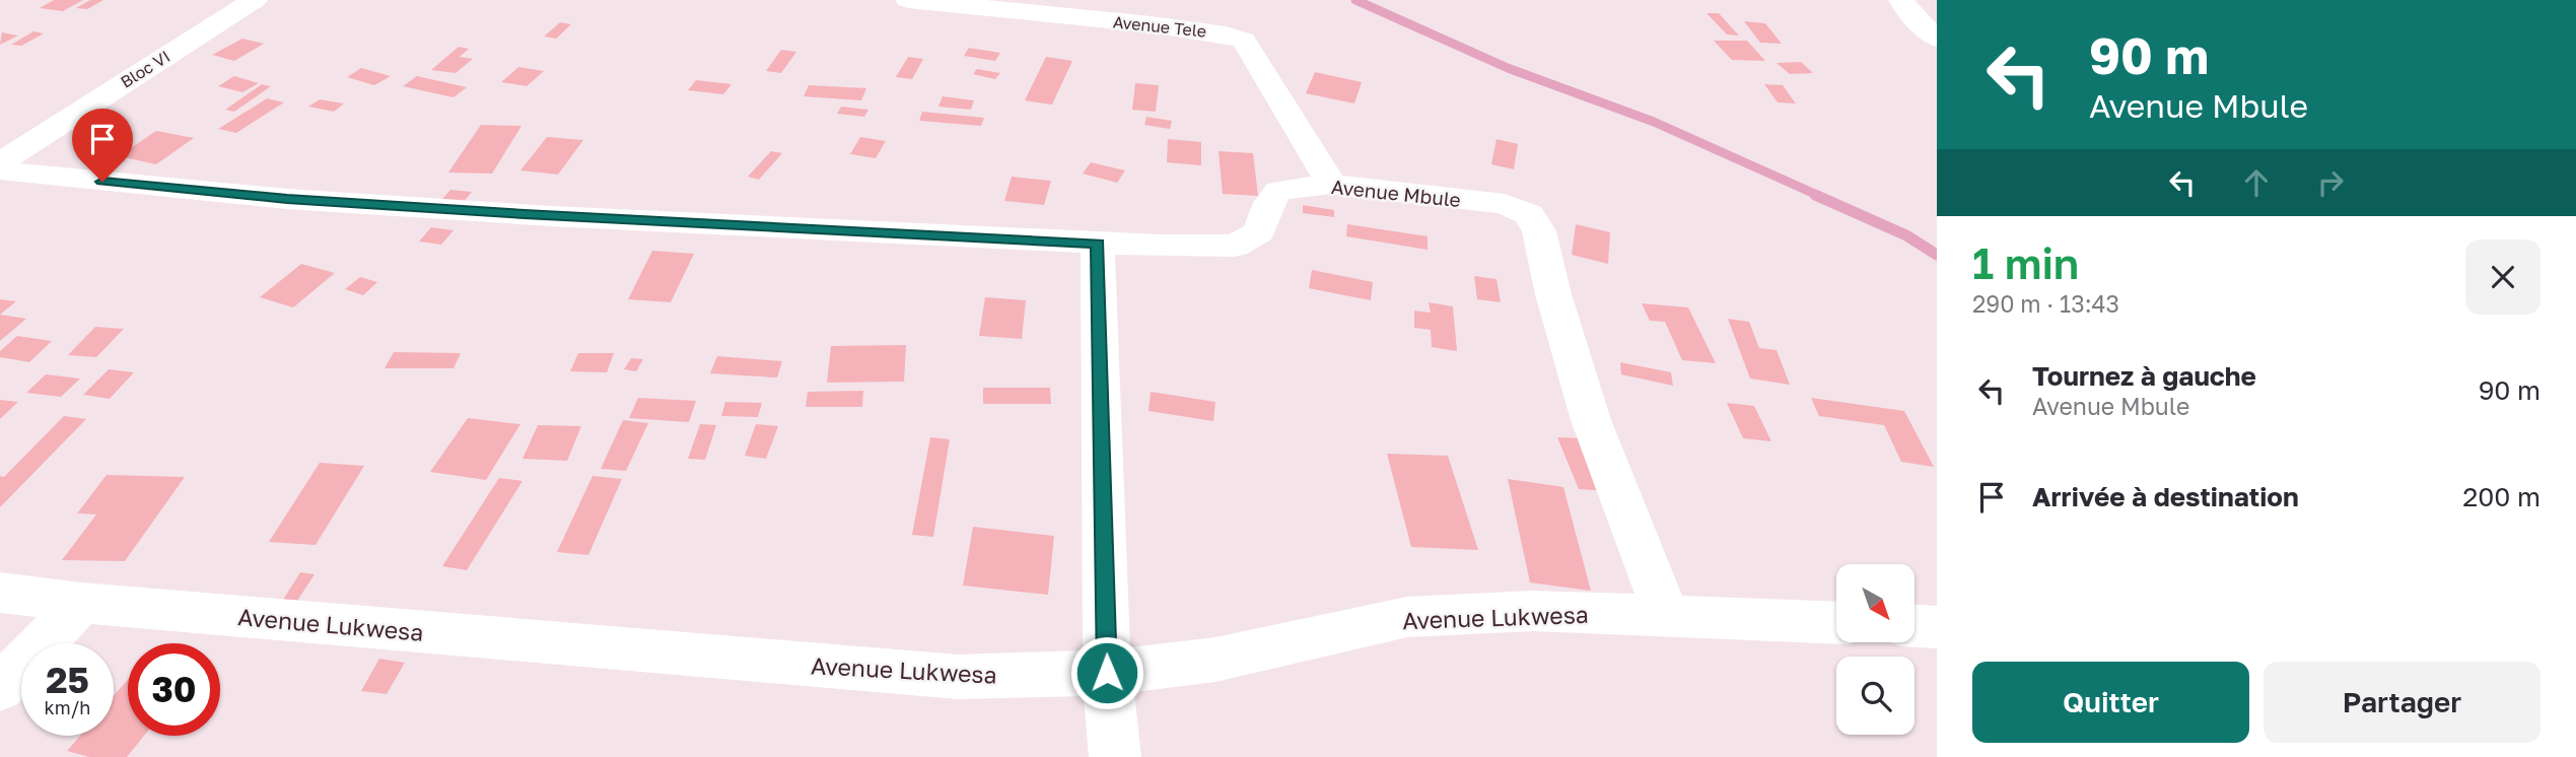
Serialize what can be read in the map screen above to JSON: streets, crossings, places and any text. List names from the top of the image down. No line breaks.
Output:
{"streets":{"street":["Avenue Tele","Bloc VI","Avenue Mbule","Avenue Lukwesa"]},"crossings":[["Avenue Tele","Avenue Mbule"],["Avenue Mbule","Avenue Lukwesa"]],"north":"bottom right","page":{"turn":["90 m","Avenue Mbule"],"heading":["1 min","290 m · 13:43"],"list":[{"name":"Tournez à gauche","note":"Avenue Mbule","value":"90 m"},{"name":"Arrivée à destination","value":"200 m"}],"speed":"25 km/h","limit":"30","buttons":["Quitter","Partager"]}}
